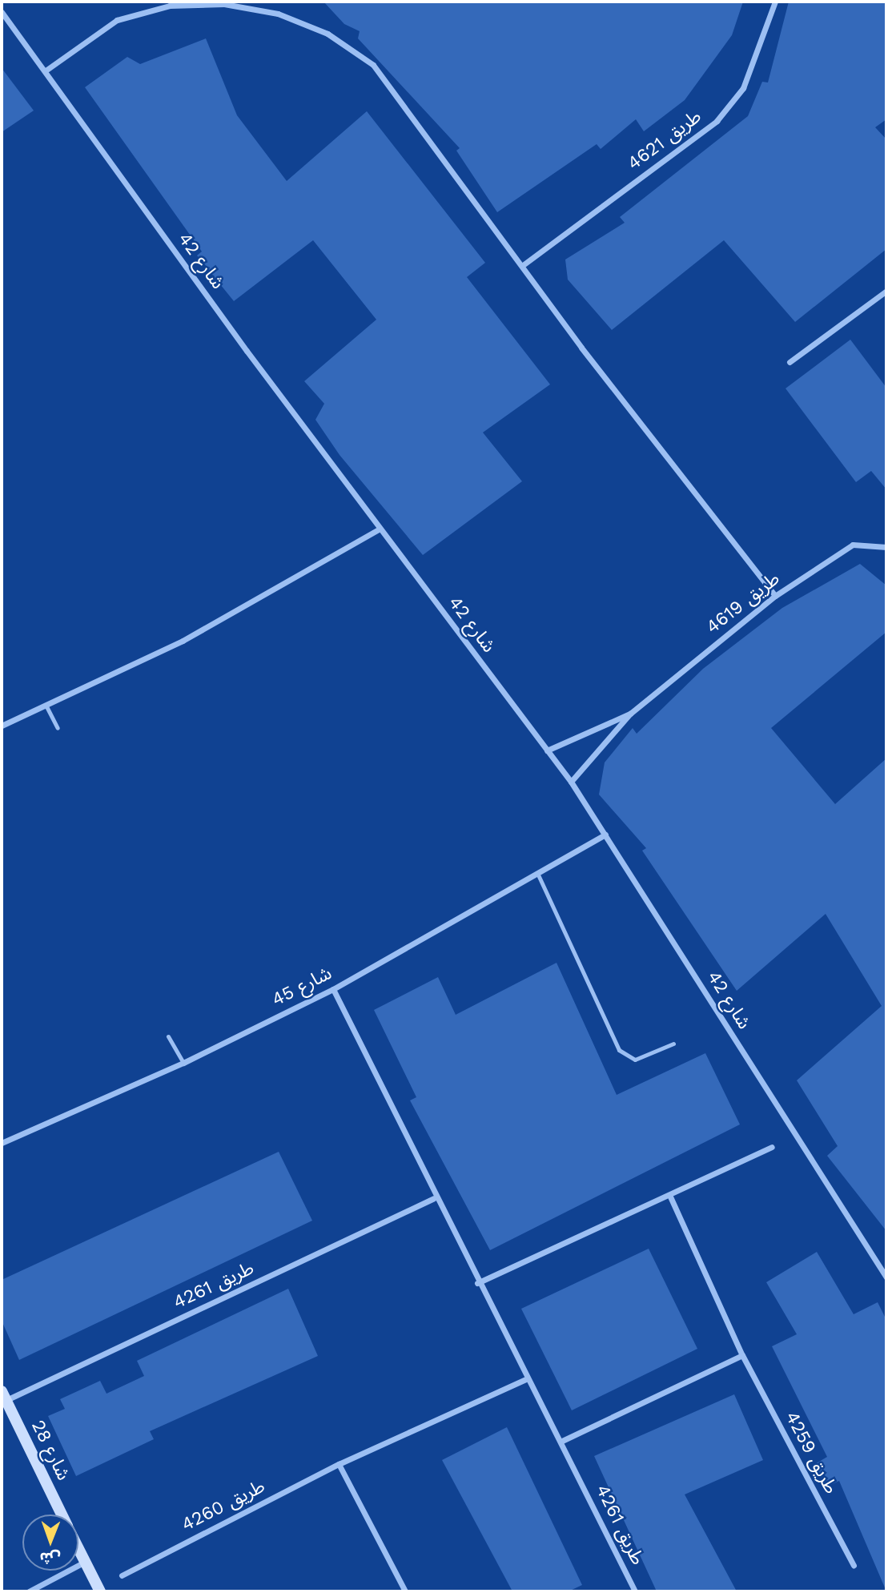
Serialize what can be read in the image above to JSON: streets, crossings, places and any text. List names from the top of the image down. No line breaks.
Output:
{"streets":{"street":["طريق 4621","شارع 42","طريق 4619","شارع 45","طريق 4261","شارع 28","طريق 4259","طريق 4260"]},"crossings":[["شارع 42","طريق 4619"],["شارع 42","شارع 45"],["طريق 4261","شارع 28"],["طريق 4261","طريق 4260"]],"north":"bottom"}
